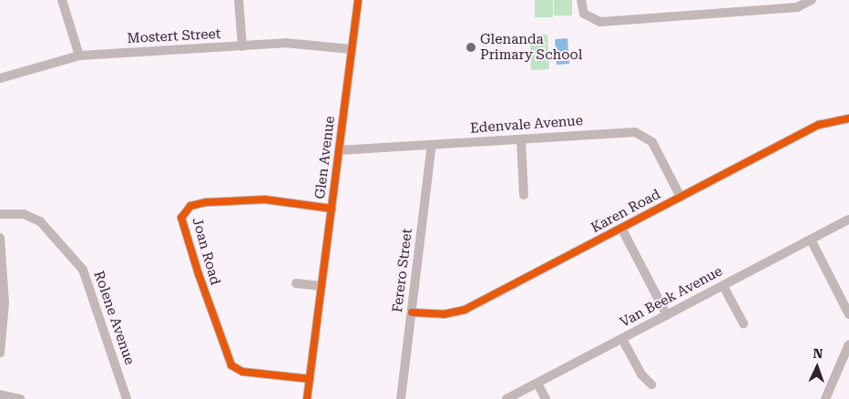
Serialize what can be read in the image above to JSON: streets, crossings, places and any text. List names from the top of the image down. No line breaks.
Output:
{"streets":{"street":["Mostert Street","Edenvale Avenue","Glen Avenue","Karen Road","Joan Road","Ferero Street","Van Beek Avenue","Rolene Avenue"]},"crossings":[["Mostert Street","Glen Avenue"],["Edenvale Avenue","Glen Avenue"],["Edenvale Avenue","Karen Road"],["Edenvale Avenue","Ferero Street"],["Glen Avenue","Joan Road"],["Karen Road","Ferero Street"]],"places":["Glenanda Primary School"],"north":"top"}
